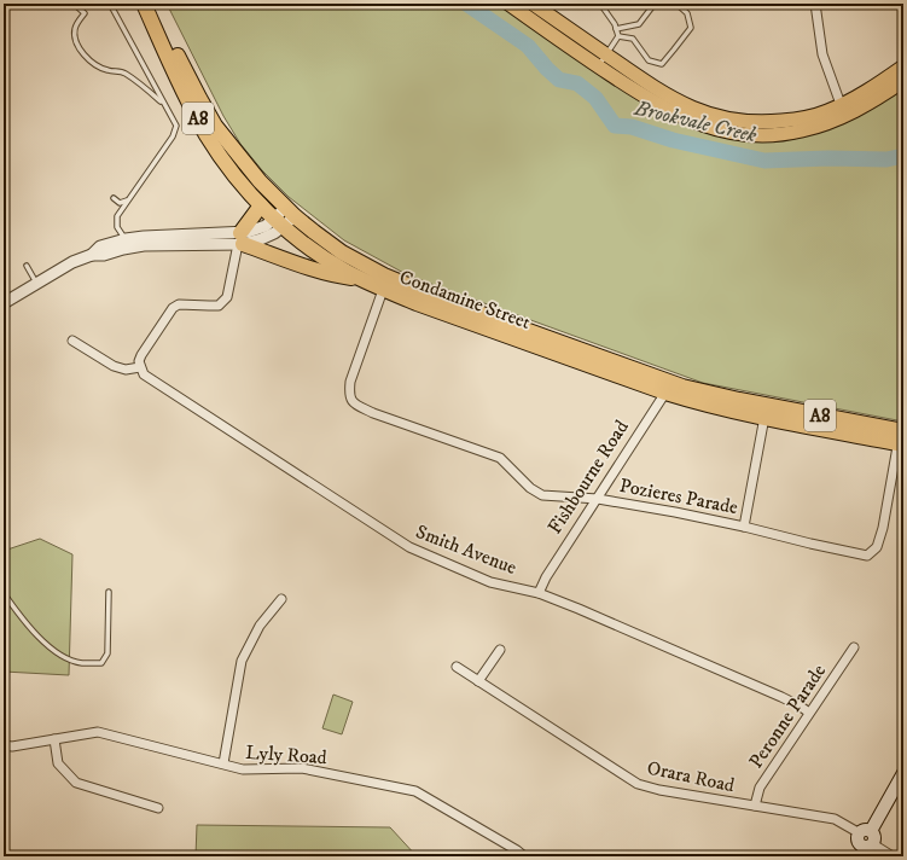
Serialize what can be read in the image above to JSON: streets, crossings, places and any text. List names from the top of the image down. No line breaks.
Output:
{"streets":{"highway":["A8","Condamine Street"],"street":["Fishbourne Road","Pozieres Parade","Smith Avenue","Peronne Parade","Lyly Road","Orara Road"]},"crossings":[["Condamine Street","Fishbourne Road"],["Condamine Street","Pozieres Parade"],["Fishbourne Road","Pozieres Parade"],["Fishbourne Road","Smith Avenue"],["Smith Avenue","Peronne Parade"],["Peronne Parade","Orara Road"]],"water":["Brookvale Creek"]}
